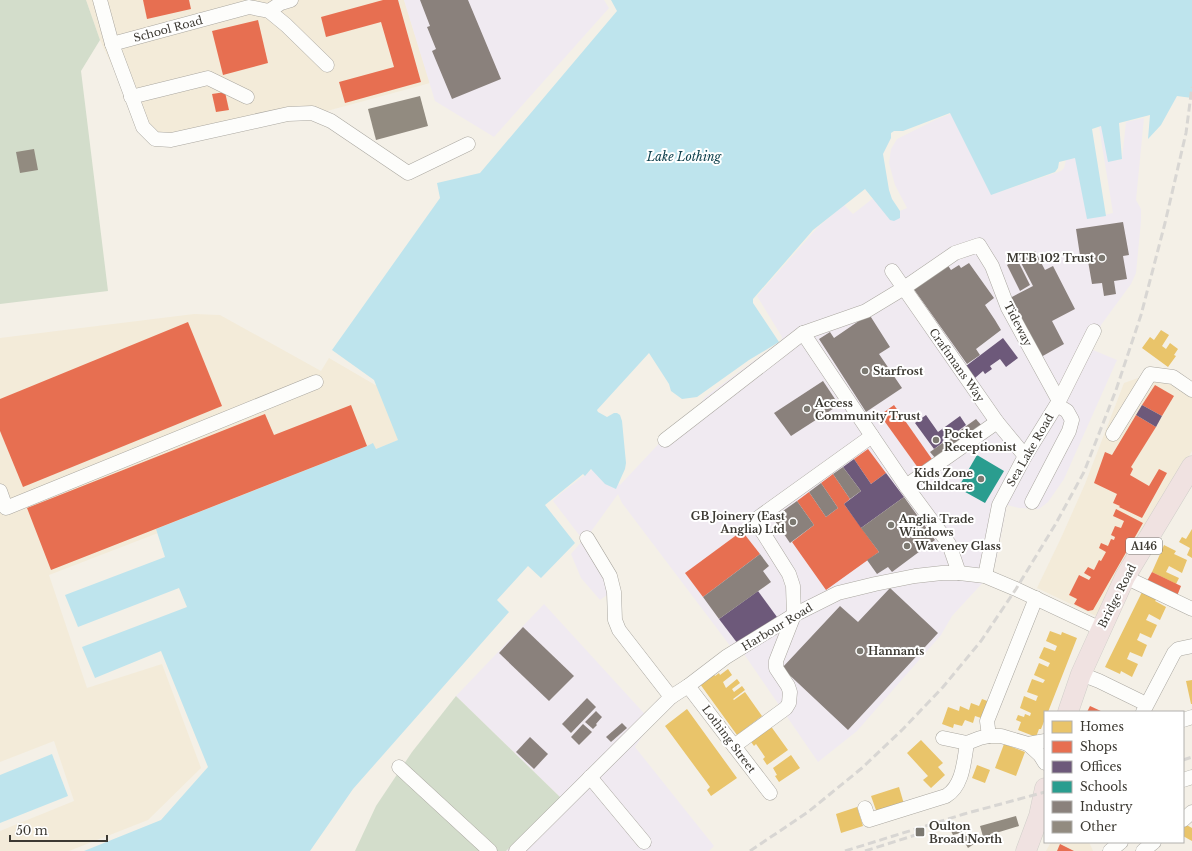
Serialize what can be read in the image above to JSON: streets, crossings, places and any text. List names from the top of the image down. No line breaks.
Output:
{"streets":{"highway":["A146","Bridge Road"],"street":["School Road","Tideway","Craftmans Way","Sea Lake Road","Harbour Road","Lothing Street"]},"crossings":[["Tideway","Craftmans Way"],["Tideway","Sea Lake Road"],["Craftmans Way","Sea Lake Road"],["Sea Lake Road","Harbour Road"],["Bridge Road","Harbour Road"],["Harbour Road","Lothing Street"]],"water":["Lake Lothing"],"places":{"other":["MTB 102 Trust","Starfrost","Access Community Trust","Pocket Receptionist","Kids Zone Childcare","GB Joinery (East Anglia) Ltd","Anglia Trade Windows","Waveney Glass","Hannants"],"transit":["Oulton Broad North"]},"legend":["Homes","Shops","Offices","Schools","Industry","Other"],"scale_bar":"50 m"}
